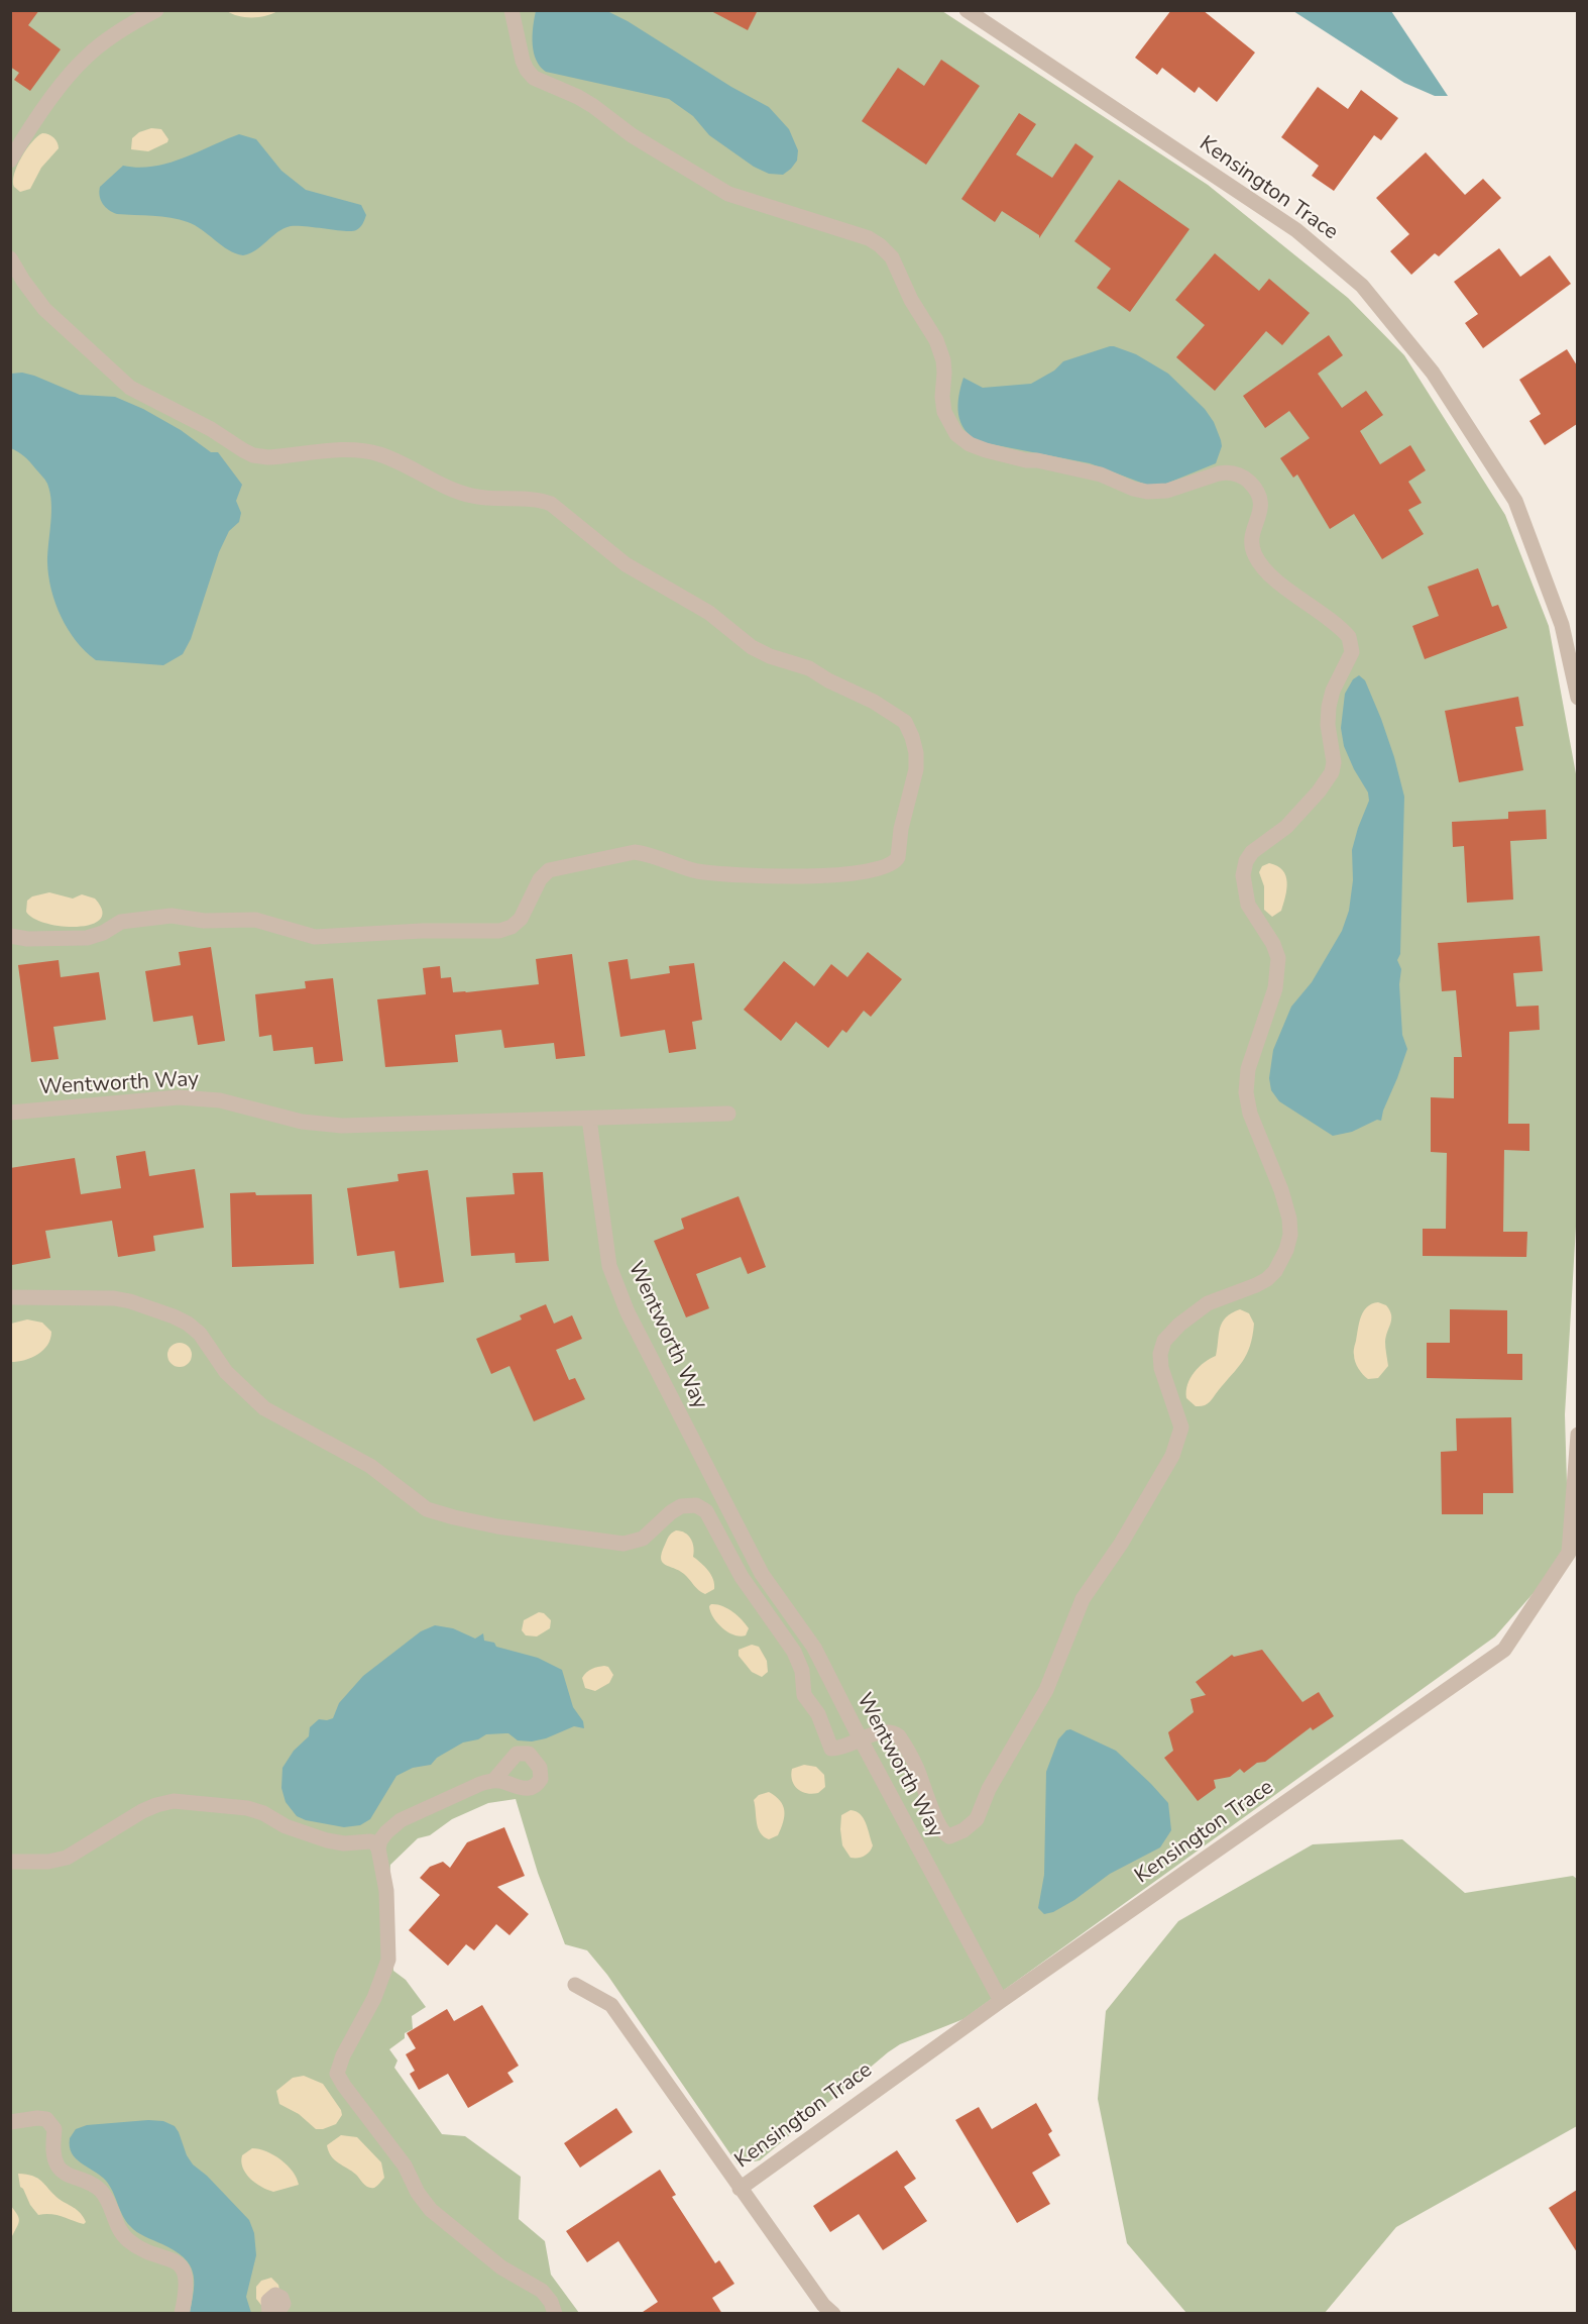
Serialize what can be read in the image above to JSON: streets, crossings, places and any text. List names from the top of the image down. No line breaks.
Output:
{"streets":{"street":["Kensington Trace","Wentworth Way"]},"crossings":[["Kensington Trace","Wentworth Way"]]}
